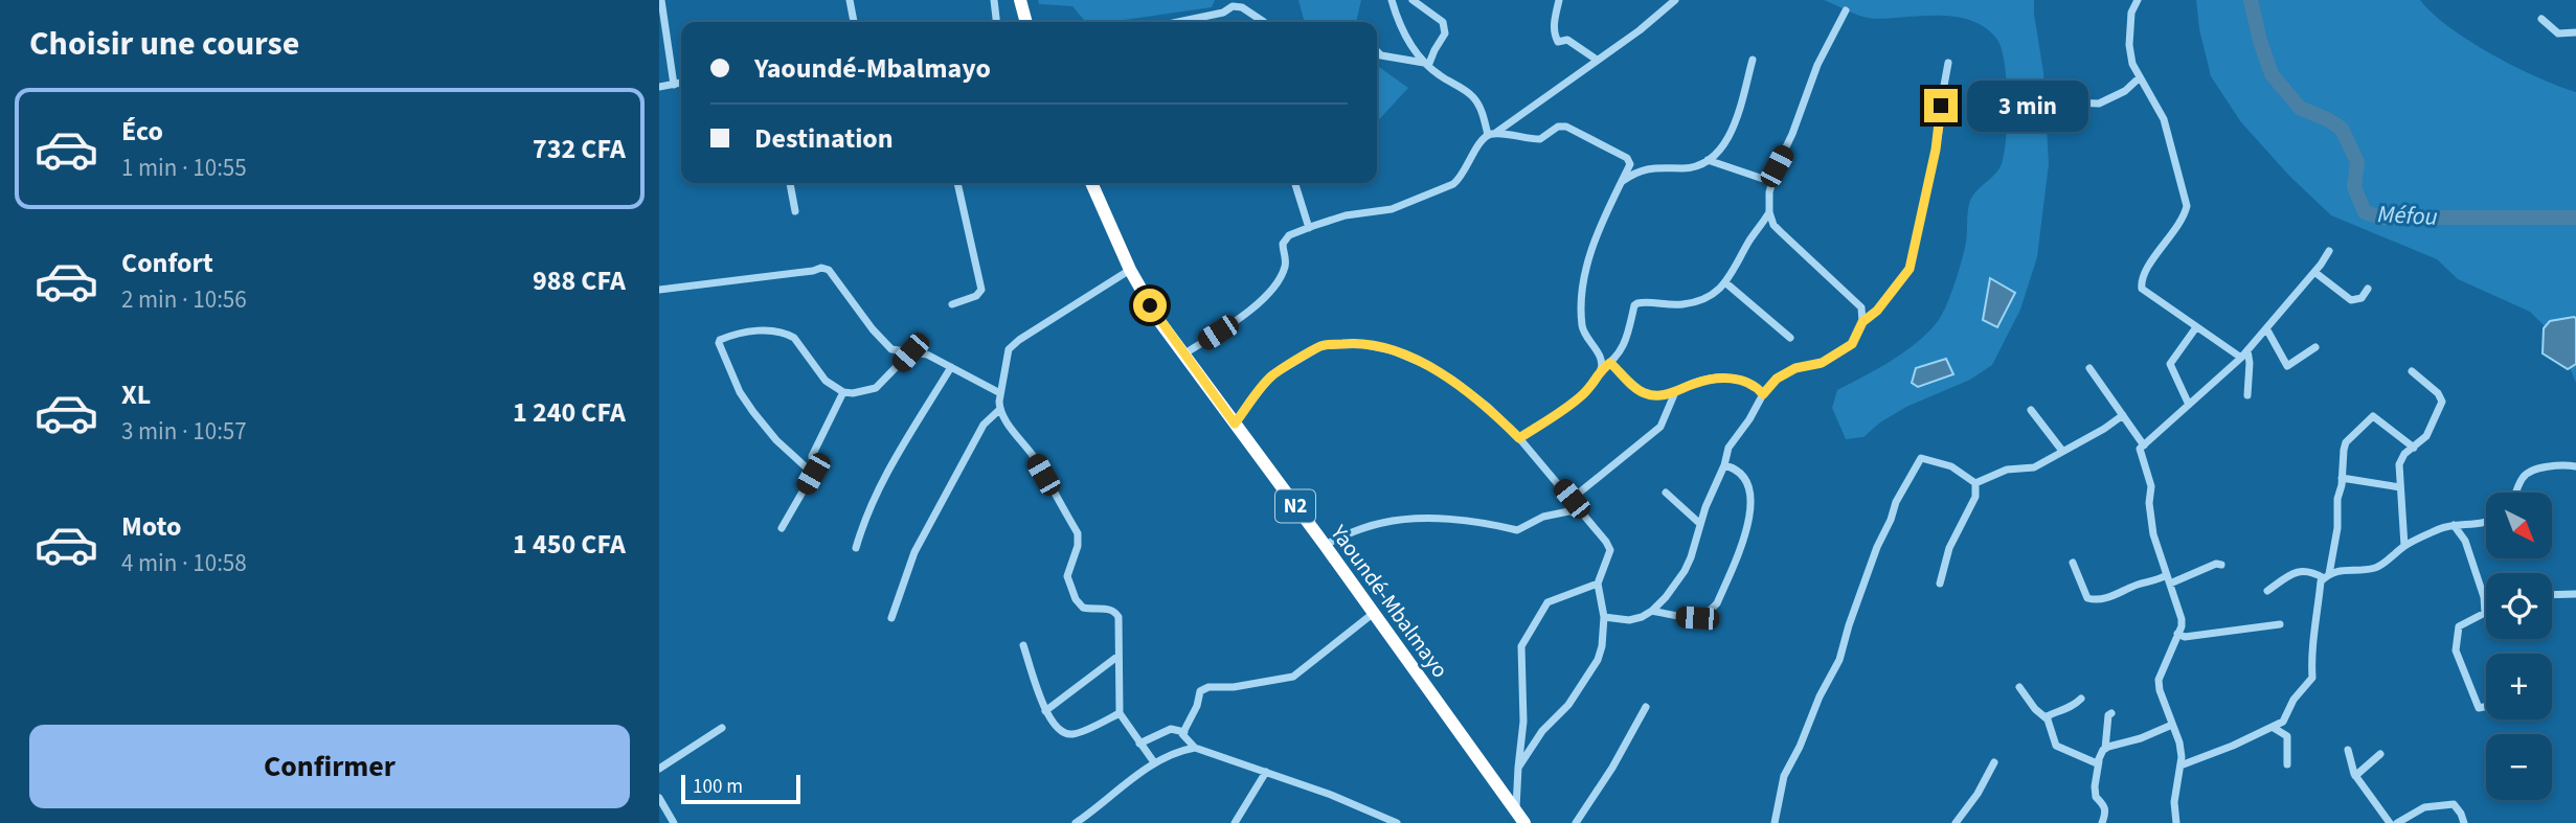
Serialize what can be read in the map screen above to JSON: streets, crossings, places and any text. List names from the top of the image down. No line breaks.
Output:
{"streets":{"highway":["N2","Yaoundé-Mbalmayo"]},"water":["Méfou"],"scale_bar":"100 m","north":"bottom right","page":{"heading":"Choisir une course","banner":["Yaoundé-Mbalmayo","Destination"],"bubble":"3 min","list":[{"name":"Éco","note":"1 min · 10:55","value":"732 CFA"},{"name":"Confort","note":"2 min · 10:56","value":"988 CFA"},{"name":"XL","note":"3 min · 10:57","value":"1 240 CFA"},{"name":"Moto","note":"4 min · 10:58","value":"1 450 CFA"}],"map_buttons":["+","−"],"buttons":"Confirmer","scale":"100 m"}}
